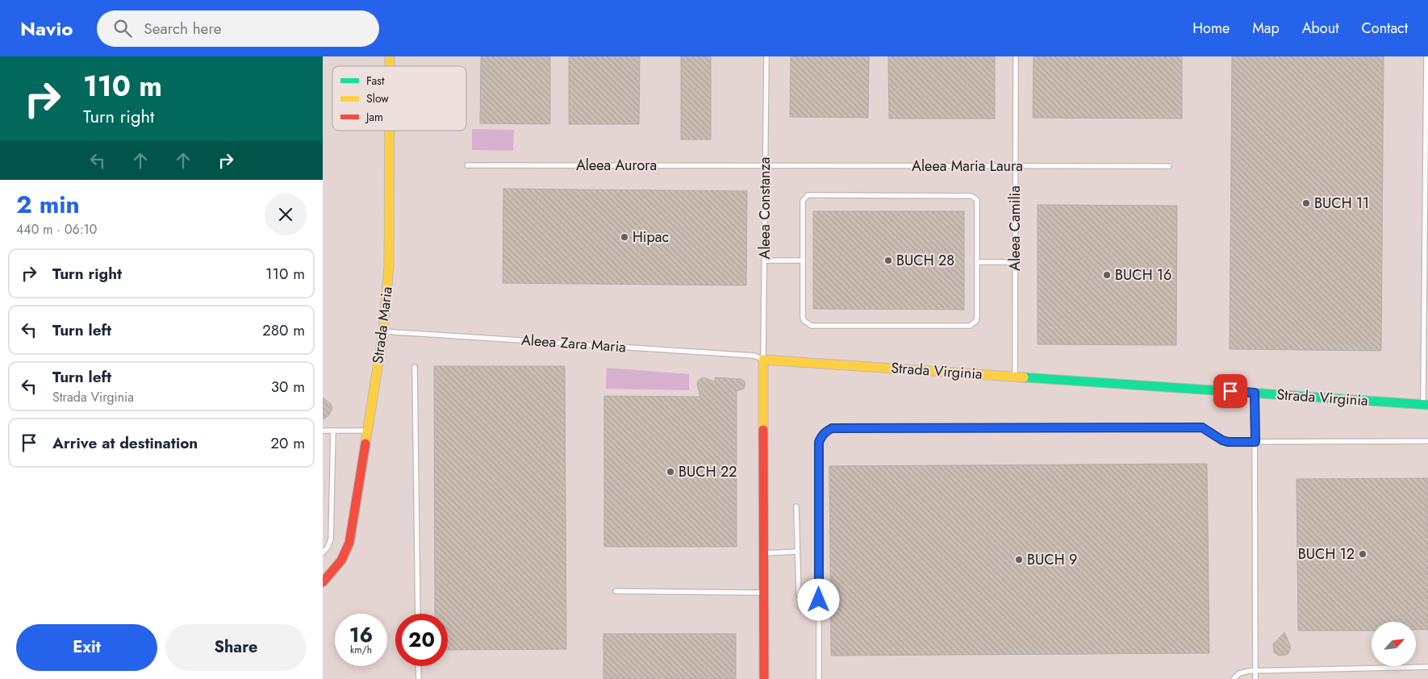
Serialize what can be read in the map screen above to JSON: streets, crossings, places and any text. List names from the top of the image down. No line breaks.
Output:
{"streets":{"street":["Strada Maria","Strada Virginia"],"lane":["Aleea Aurora","Aleea Maria Laura","Aleea Constanza","Aleea Camilia","Aleea Zara Maria"]},"crossings":[["Aleea Aurora","Aleea Maria Laura"],["Aleea Aurora","Aleea Constanza"],["Aleea Maria Laura","Aleea Constanza"],["Aleea Maria Laura","Aleea Camilia"],["Aleea Constanza","Aleea Zara Maria"],["Aleea Constanza","Strada Virginia"],["Aleea Camilia","Strada Virginia"],["Strada Maria","Aleea Zara Maria"],["Aleea Zara Maria","Strada Virginia"]],"places":["BUCH 11","Hipac","BUCH 28","BUCH 16","BUCH 22","BUCH 12","BUCH 9"],"legend":["Fast","Slow","Jam"],"north":"top right","page":{"header":"Navio","search":"Search here","nav":["Home","Map","About","Contact"],"turn":["110 m","Turn right"],"heading":["2 min","440 m · 06:10"],"list":[{"name":"Turn right","value":"110 m"},{"name":"Turn left","value":"280 m"},{"name":"Turn left","note":"Strada Virginia","value":"30 m"},{"name":"Arrive at destination","value":"20 m"}],"speed":"16 km/h","limit":"20","buttons":["Exit","Share"]}}
